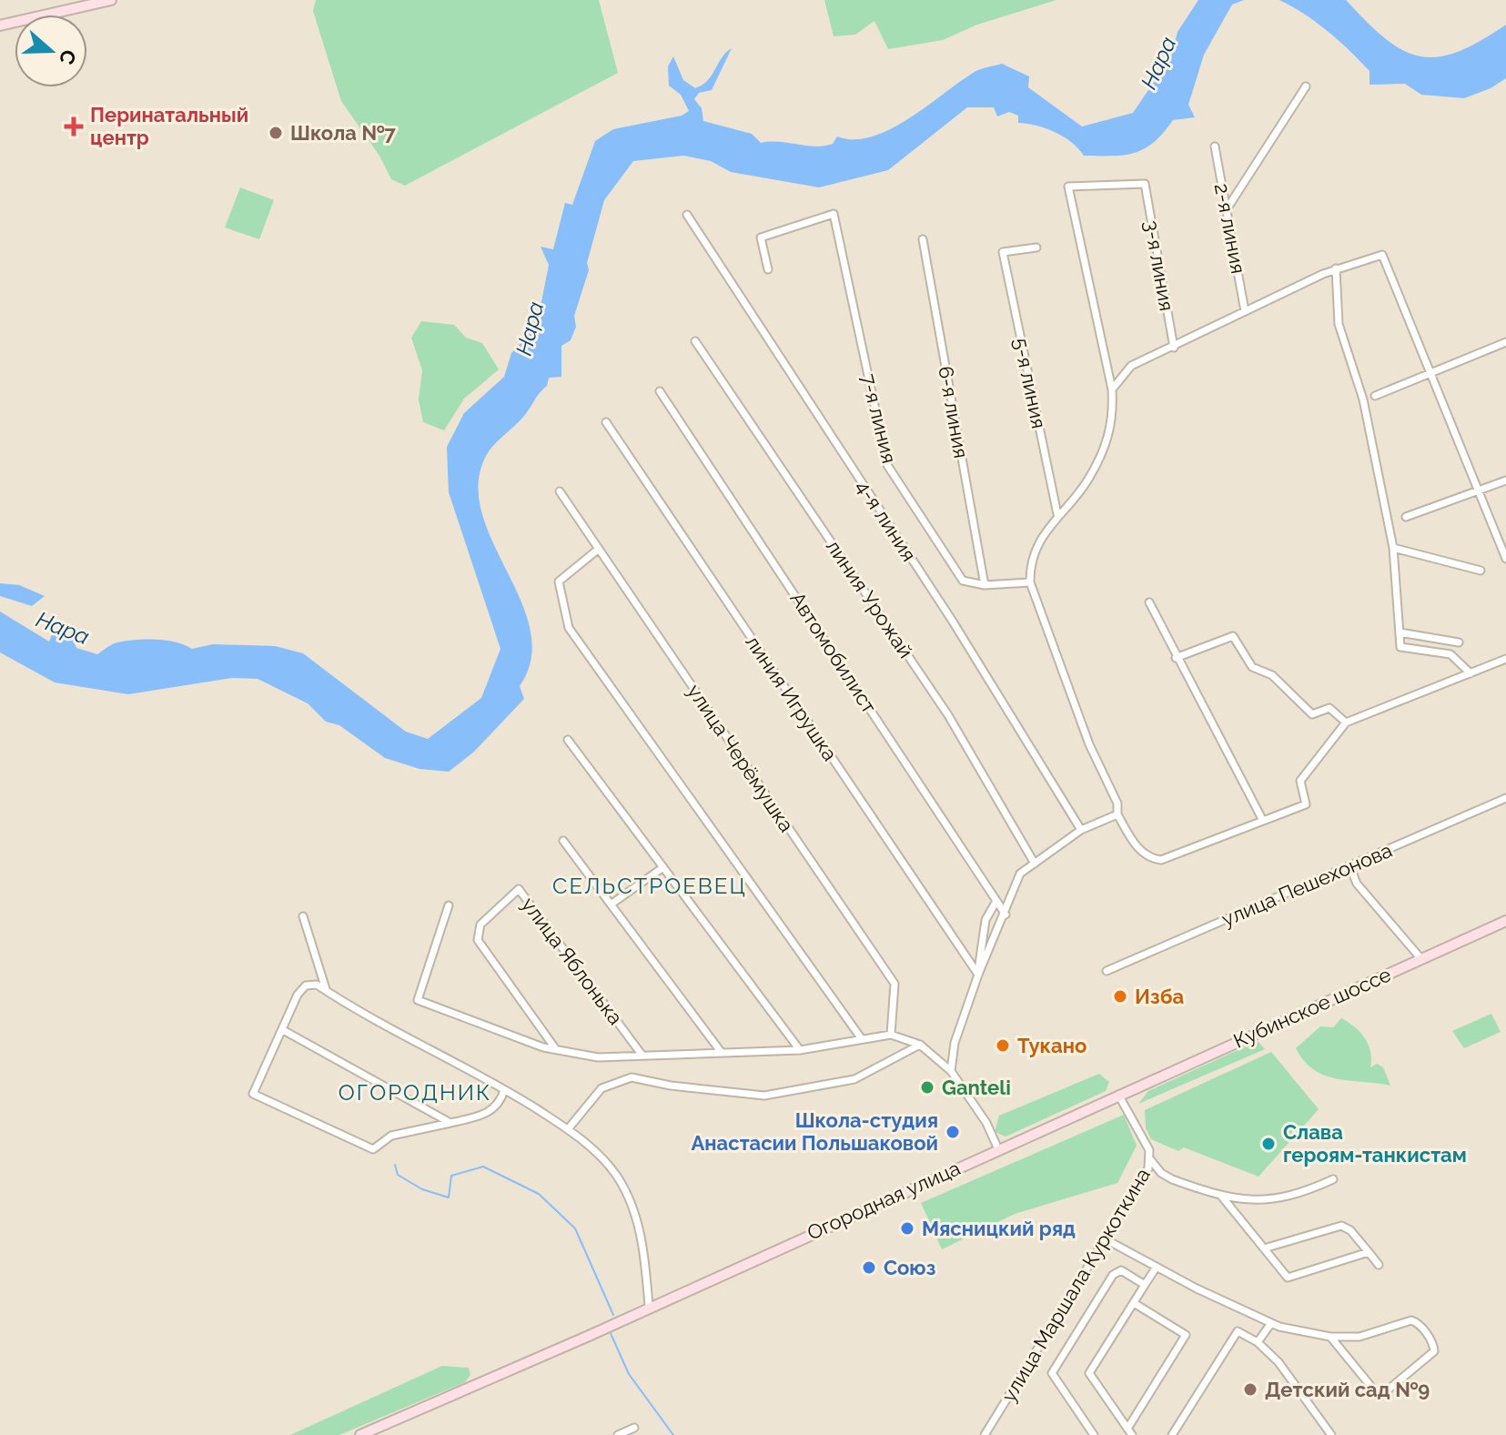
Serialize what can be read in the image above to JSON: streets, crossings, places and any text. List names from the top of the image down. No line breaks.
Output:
{"streets":{"main road":["Кубинское шоссе","Огородная улица"],"street":["2-я линия","3-я линия","5-я линия","6-я линия","7-я линия","4-я линия","линия Урожай","Автомобилист","линия Игрушка","улица Черёмушка","улица Пешехонова","улица Яблонька","улица Маршала Куркоткина"]},"crossings":[["6-я линия","7-я линия"],["Кубинское шоссе","Огородная улица"],["Кубинское шоссе","улица Маршала Куркоткина"],["Огородная улица","улица Маршала Куркоткина"]],"districts":["СЕЛЬСТРОЕВЕЦ","ОГОРОДНИК"],"water":["Нара"],"places":{"health":["Перинатальный центр"],"other":["Школа №7","Изба","Тукано","Ganteli","Школа-студия Анастасии Польшаковой","Слава героям-танкистам","Мясницкий ряд","Союз","Детский сад №9"]},"north":"right"}
